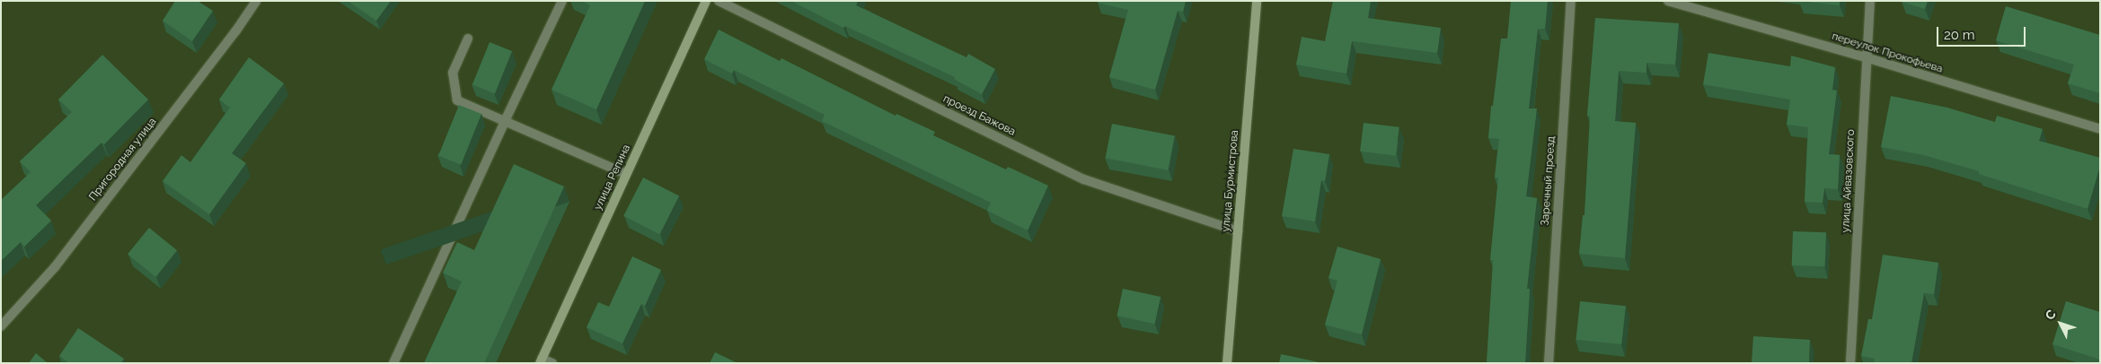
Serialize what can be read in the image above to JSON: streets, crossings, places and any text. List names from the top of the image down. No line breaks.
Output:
{"streets":{"street":["переулок Прокофьева","проезд Бажова","Пригородная улица","улица Репина","улица Бурмистрова","Заречный проезд","улица Айвазовского"]},"crossings":[["переулок Прокофьева","улица Айвазовского"],["проезд Бажова","улица Бурмистрова"]],"scale_bar":"20 m","north":"top left"}
